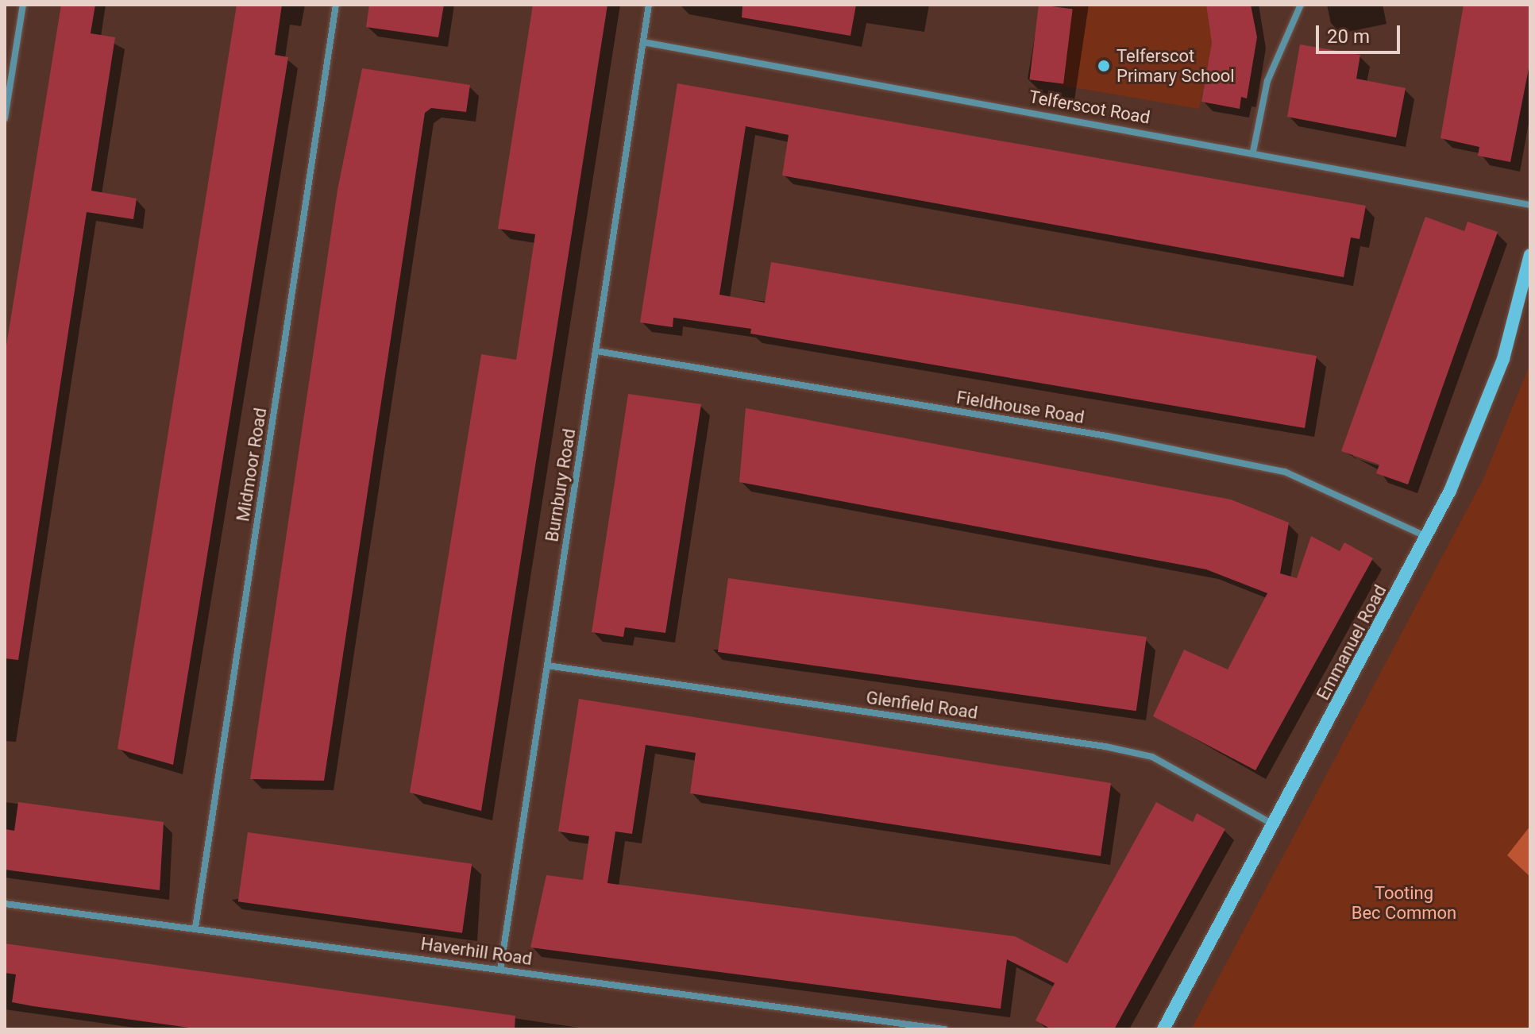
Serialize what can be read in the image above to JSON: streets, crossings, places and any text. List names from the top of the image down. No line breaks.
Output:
{"streets":{"street":["Telferscot Road","Fieldhouse Road","Midmoor Road","Burnbury Road","Emmanuel Road","Glenfield Road","Haverhill Road"]},"crossings":[["Telferscot Road","Burnbury Road"],["Fieldhouse Road","Burnbury Road"],["Fieldhouse Road","Emmanuel Road"],["Midmoor Road","Haverhill Road"],["Burnbury Road","Glenfield Road"],["Burnbury Road","Haverhill Road"],["Emmanuel Road","Glenfield Road"]],"parks":["Tooting Bec Common"],"places":["Telferscot Primary School"],"scale_bar":"20 m"}
